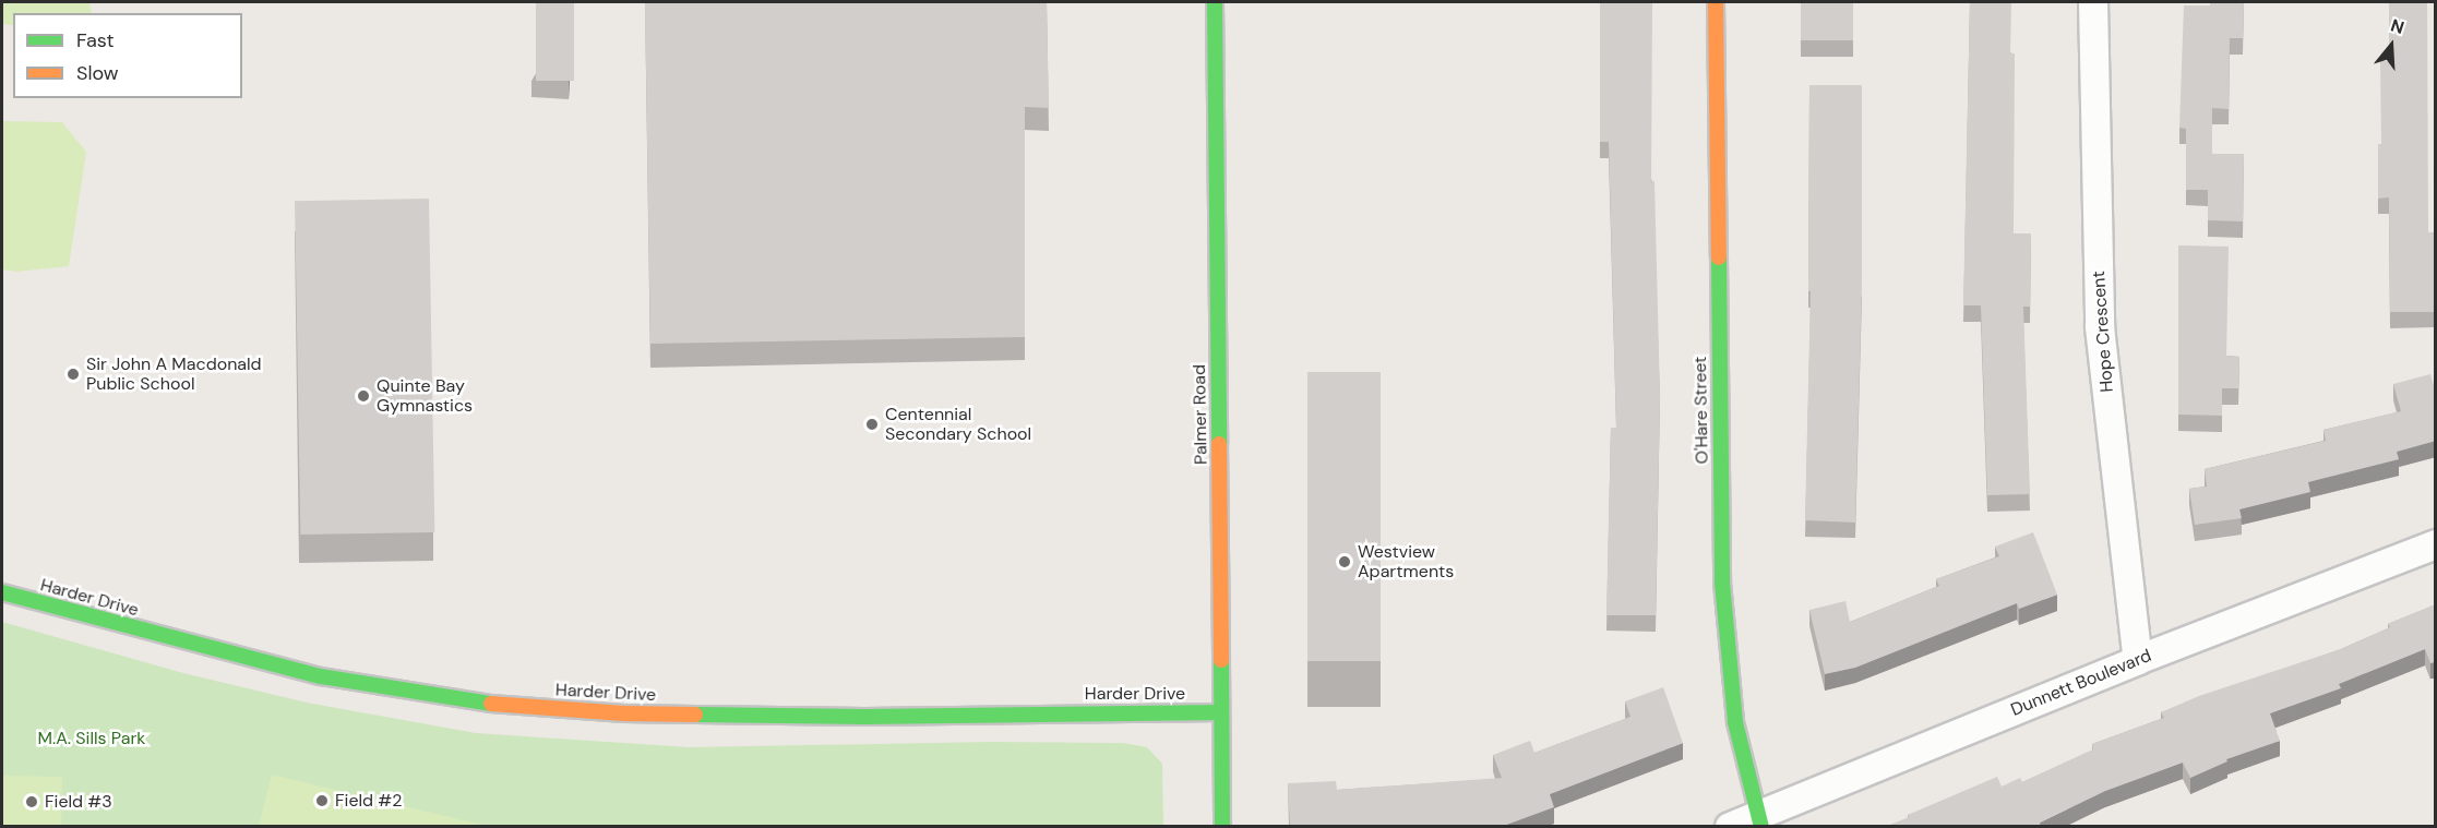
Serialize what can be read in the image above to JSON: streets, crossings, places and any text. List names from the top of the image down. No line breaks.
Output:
{"streets":{"street":["Hope Crescent","O'Hare Street","Palmer Road","Harder Drive","Dunnett Boulevard"]},"crossings":[["Hope Crescent","Dunnett Boulevard"],["O'Hare Street","Dunnett Boulevard"],["Palmer Road","Harder Drive"]],"parks":["M.A. Sills Park"],"places":["Sir John A Macdonald Public School","Quinte Bay Gymnastics","Centennial Secondary School","Westview Apartments","Field #2","Field #3"],"legend":["Fast","Slow"],"north":"top"}
